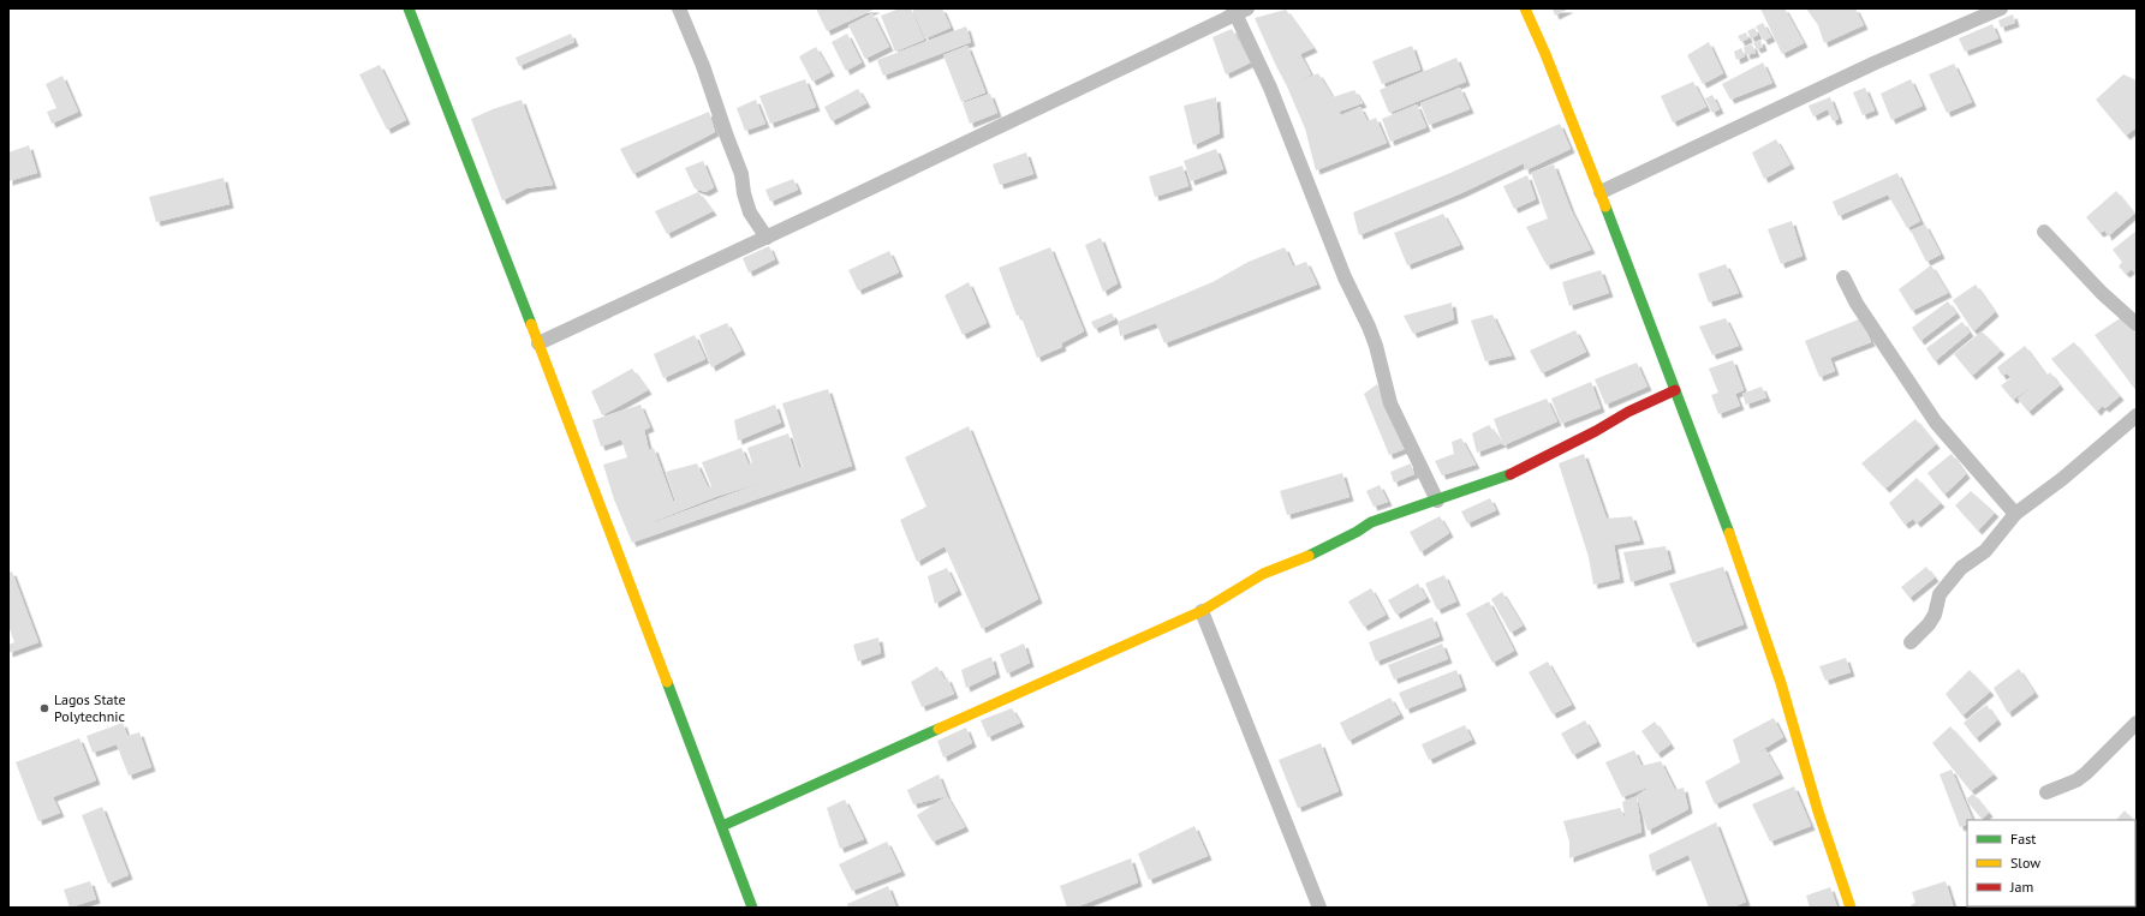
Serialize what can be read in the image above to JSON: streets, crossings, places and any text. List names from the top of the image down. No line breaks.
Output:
{"places":["Lagos State Polytechnic"],"legend":["Fast","Slow","Jam"]}
